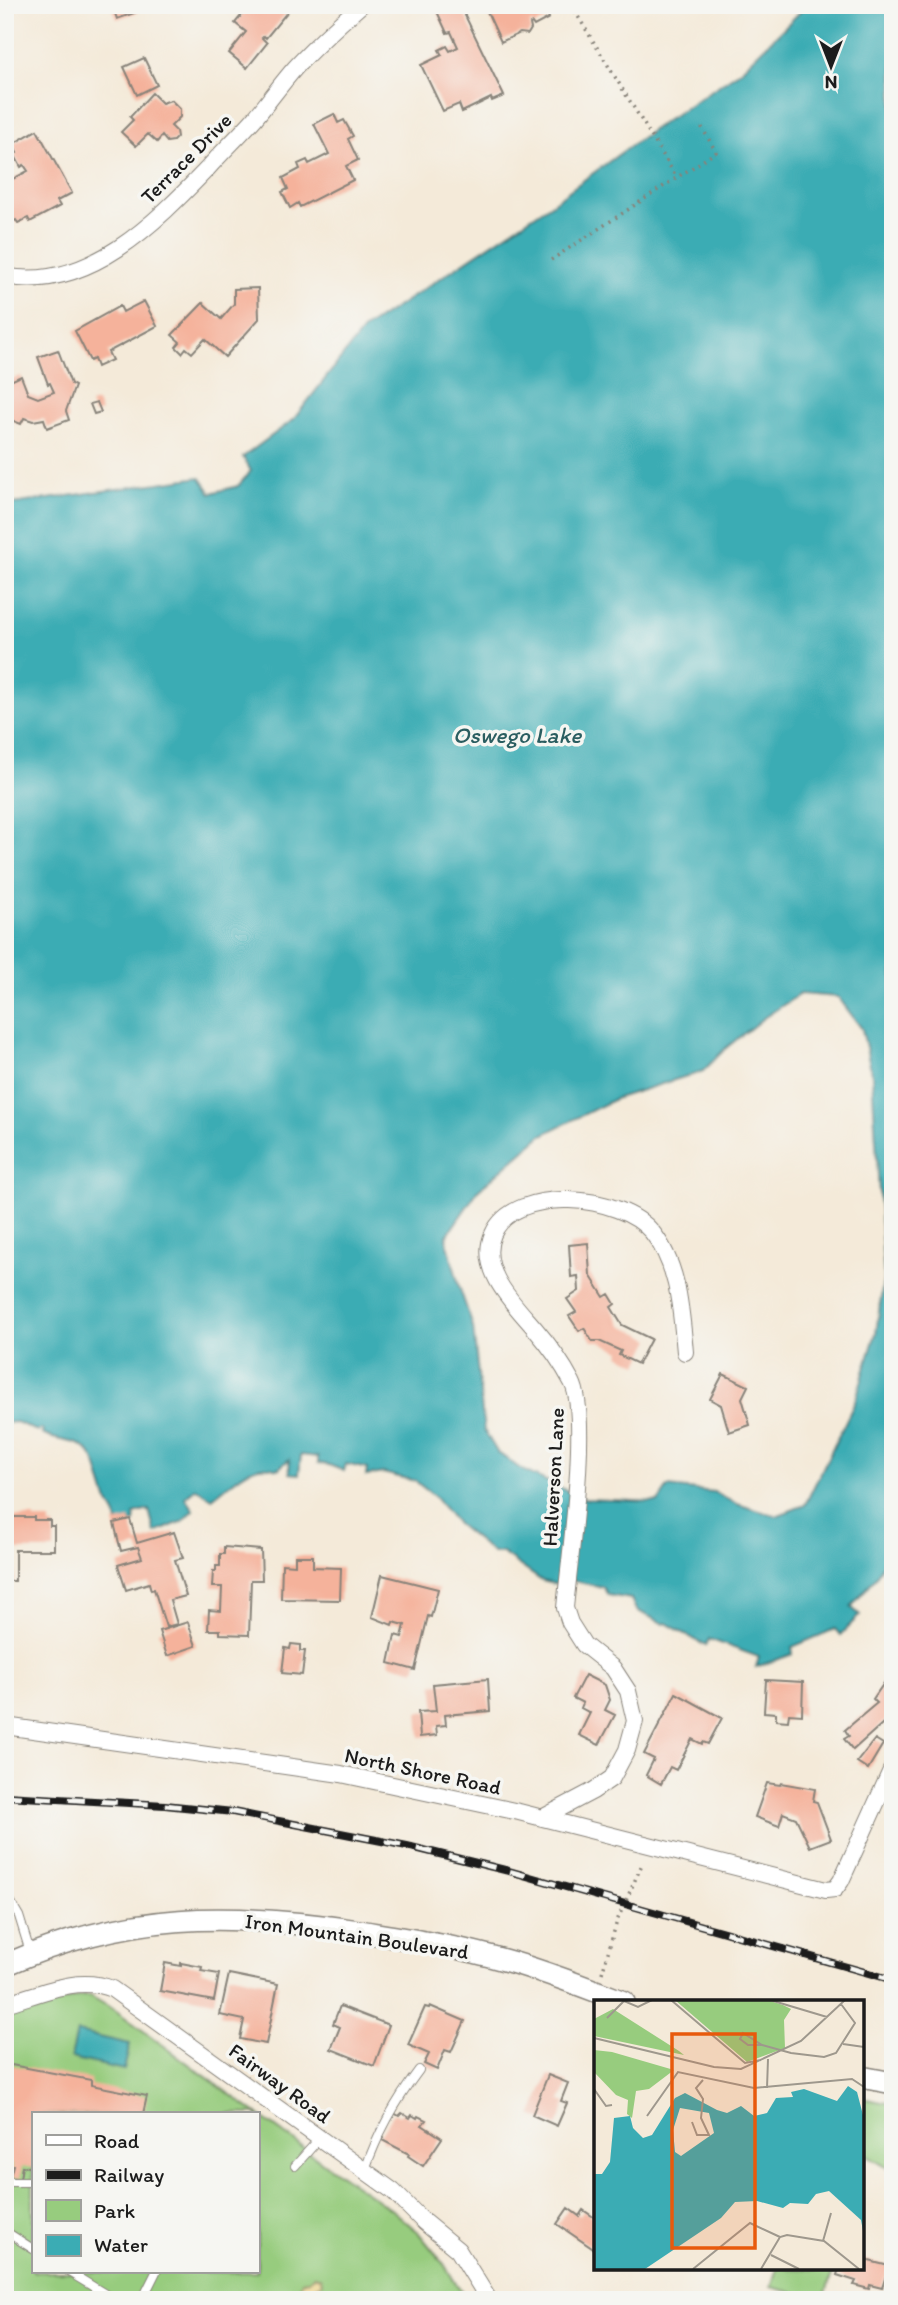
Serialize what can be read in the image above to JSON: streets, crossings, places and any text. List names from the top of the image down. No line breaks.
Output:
{"streets":{"street":["Terrace Drive","Halverson Lane","North Shore Road","Iron Mountain Boulevard","Fairway Road"]},"crossings":[["Halverson Lane","North Shore Road"]],"water":["Oswego Lake"],"legend":["Road","Railway","Park","Water"],"north":"bottom"}
